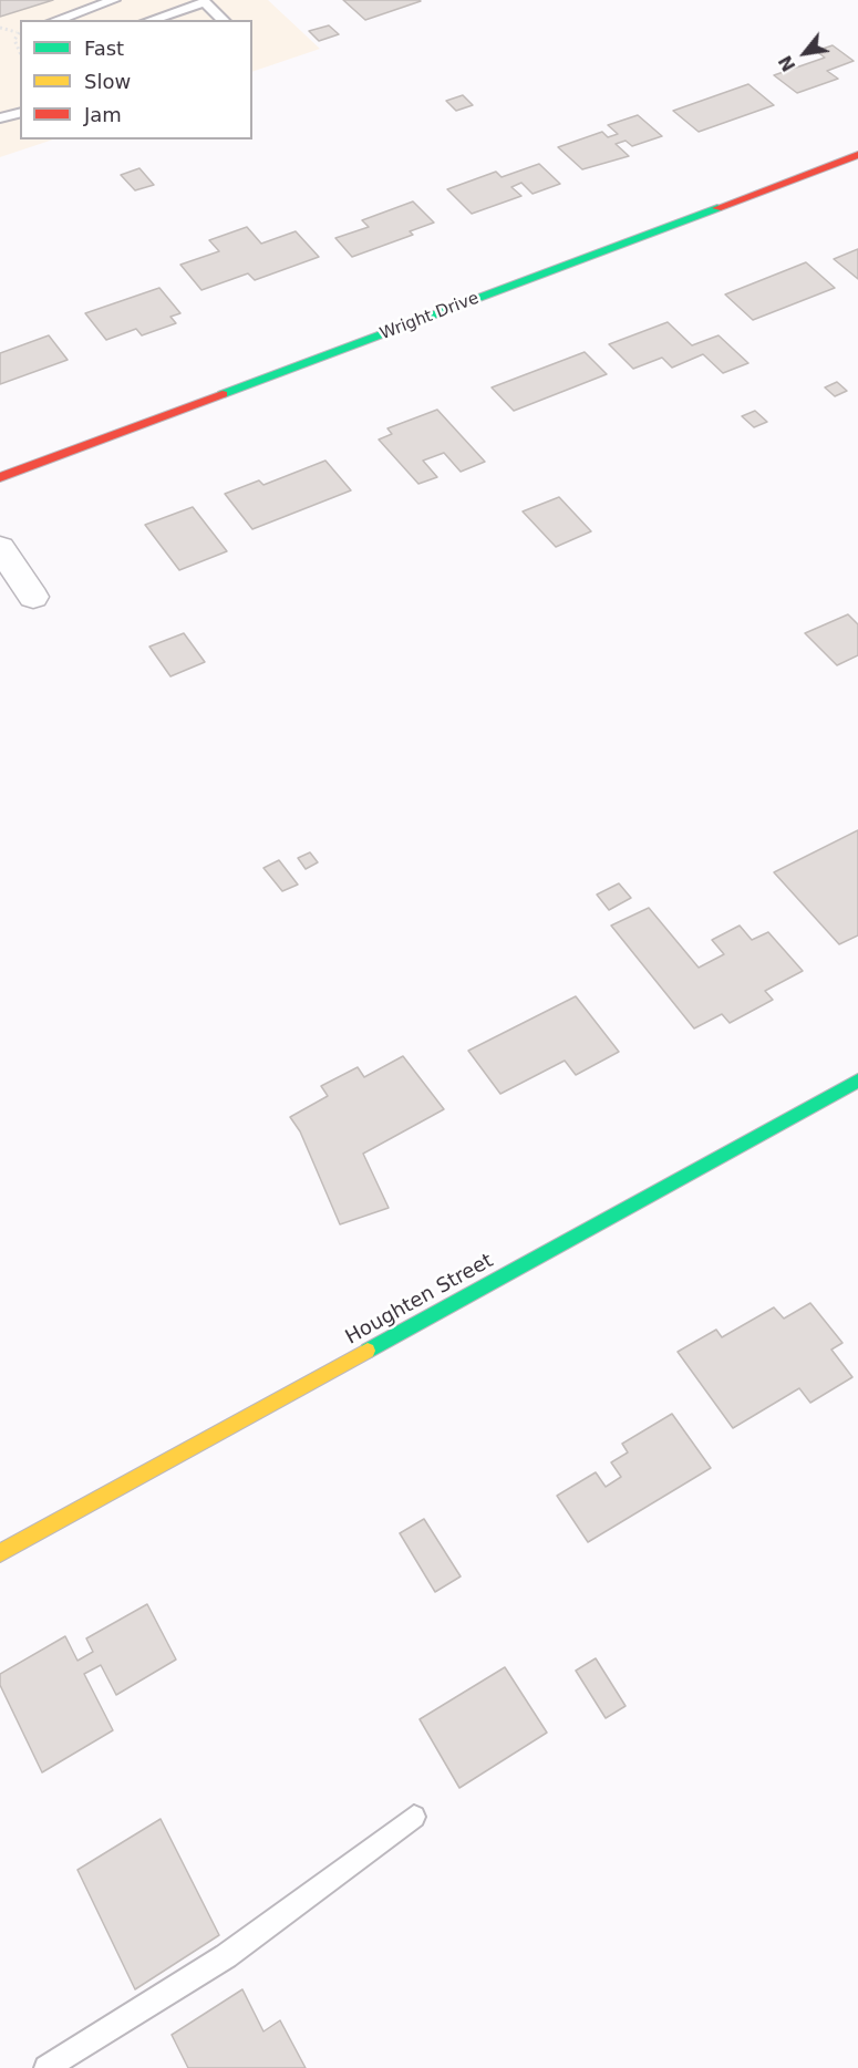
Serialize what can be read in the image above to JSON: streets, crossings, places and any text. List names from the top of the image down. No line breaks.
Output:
{"streets":{"street":["Wright Drive","Houghten Street"]},"legend":["Fast","Slow","Jam"],"north":"bottom left"}
